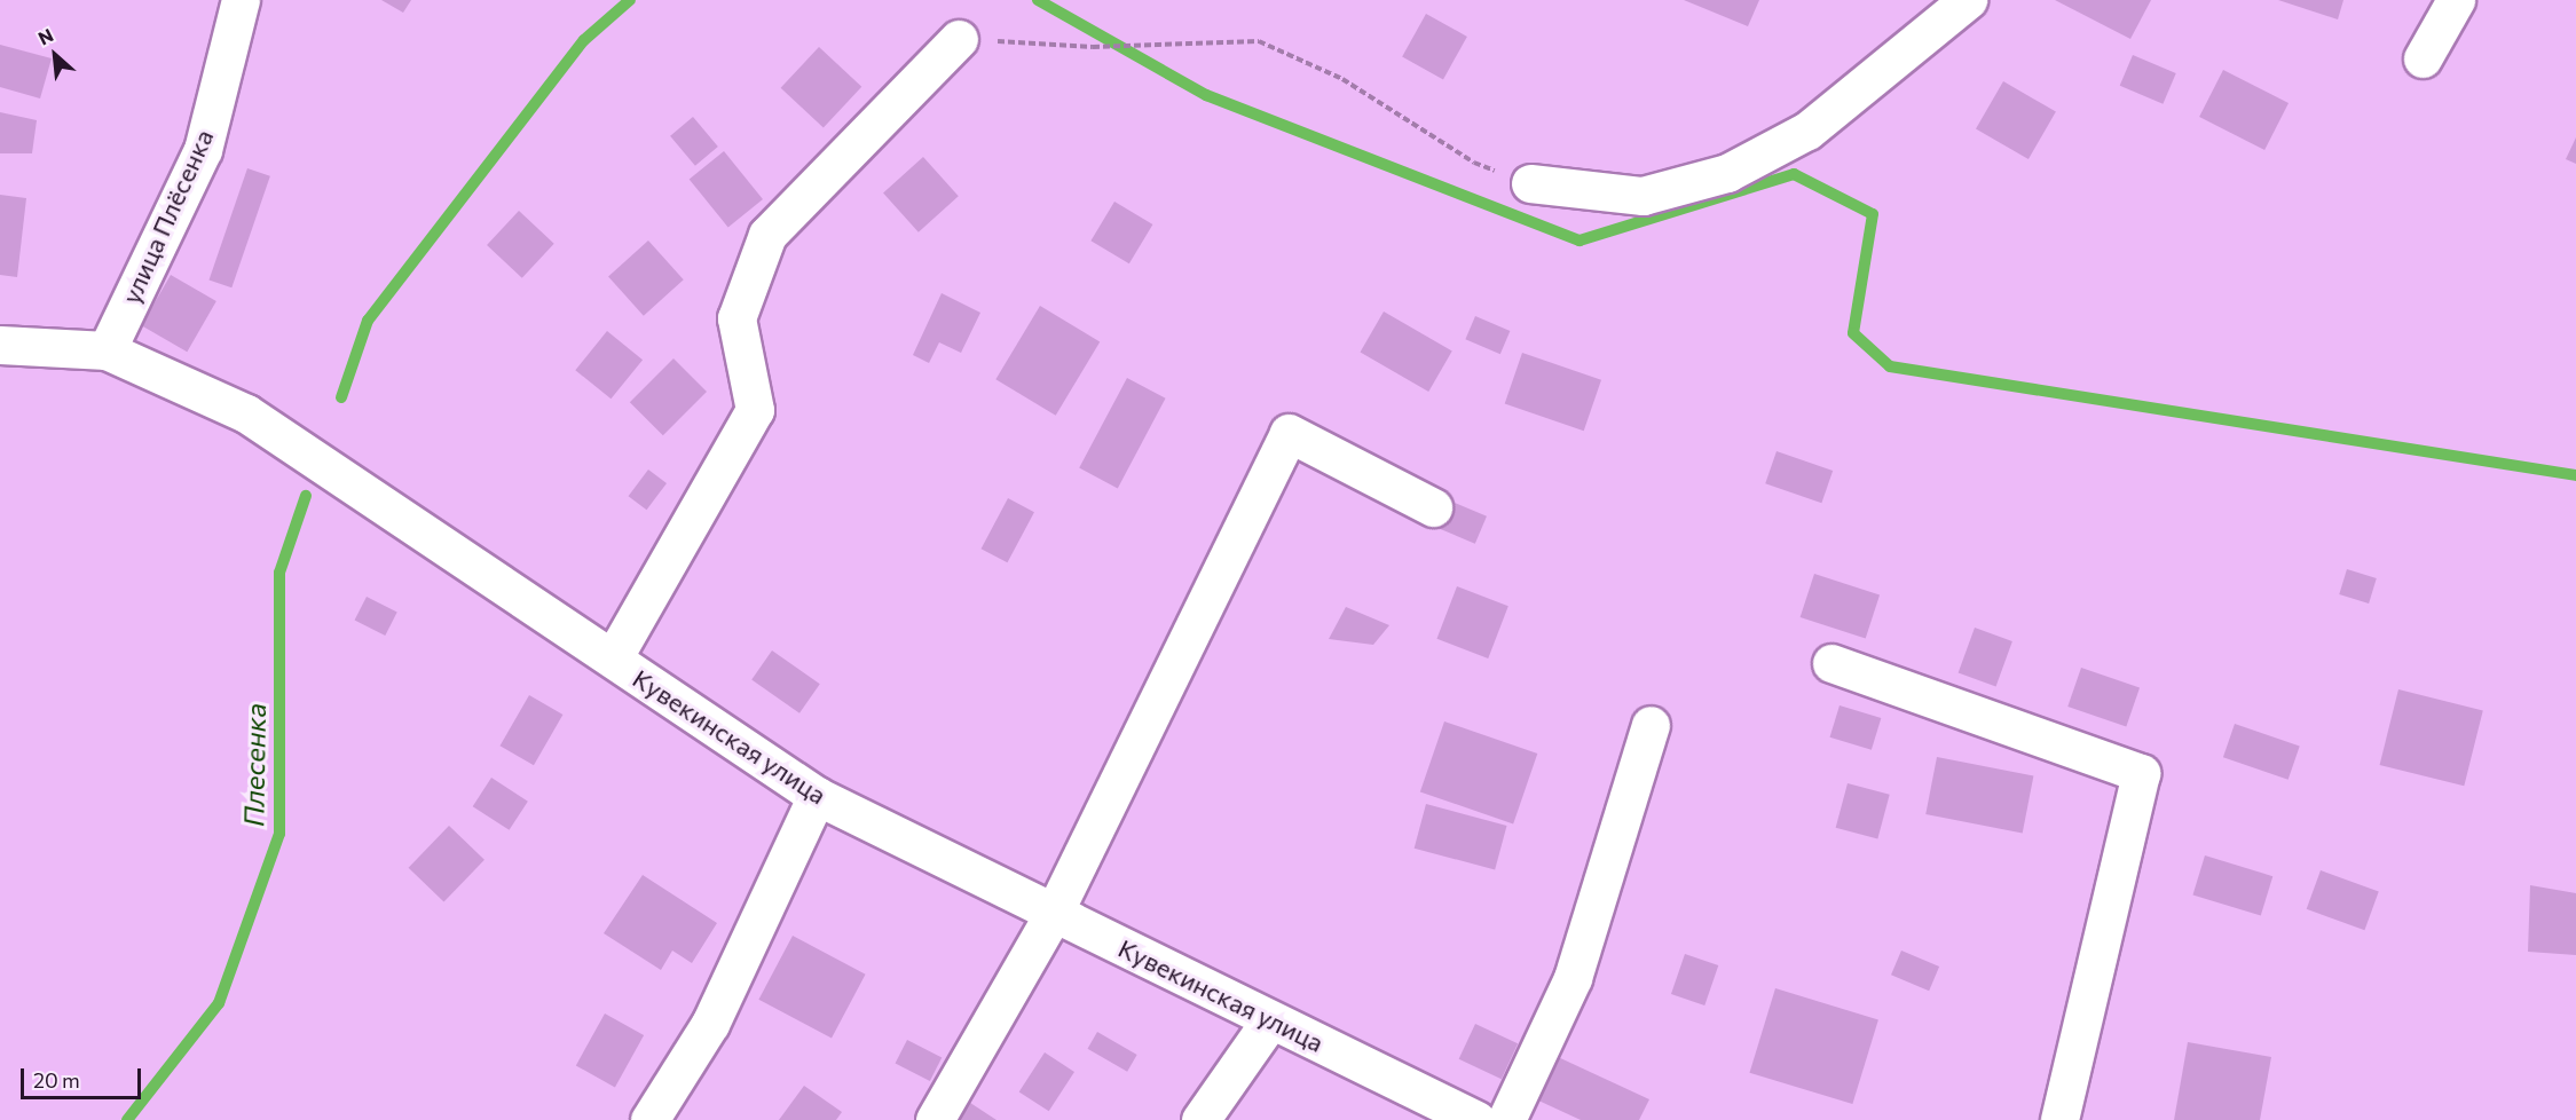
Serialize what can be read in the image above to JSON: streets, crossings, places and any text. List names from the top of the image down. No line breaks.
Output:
{"streets":{"street":["улица Плёсенка","Кувекинская улица"]},"crossings":[["улица Плёсенка","Кувекинская улица"]],"water":["Плесенка"],"scale_bar":"20 m","north":"top left"}
